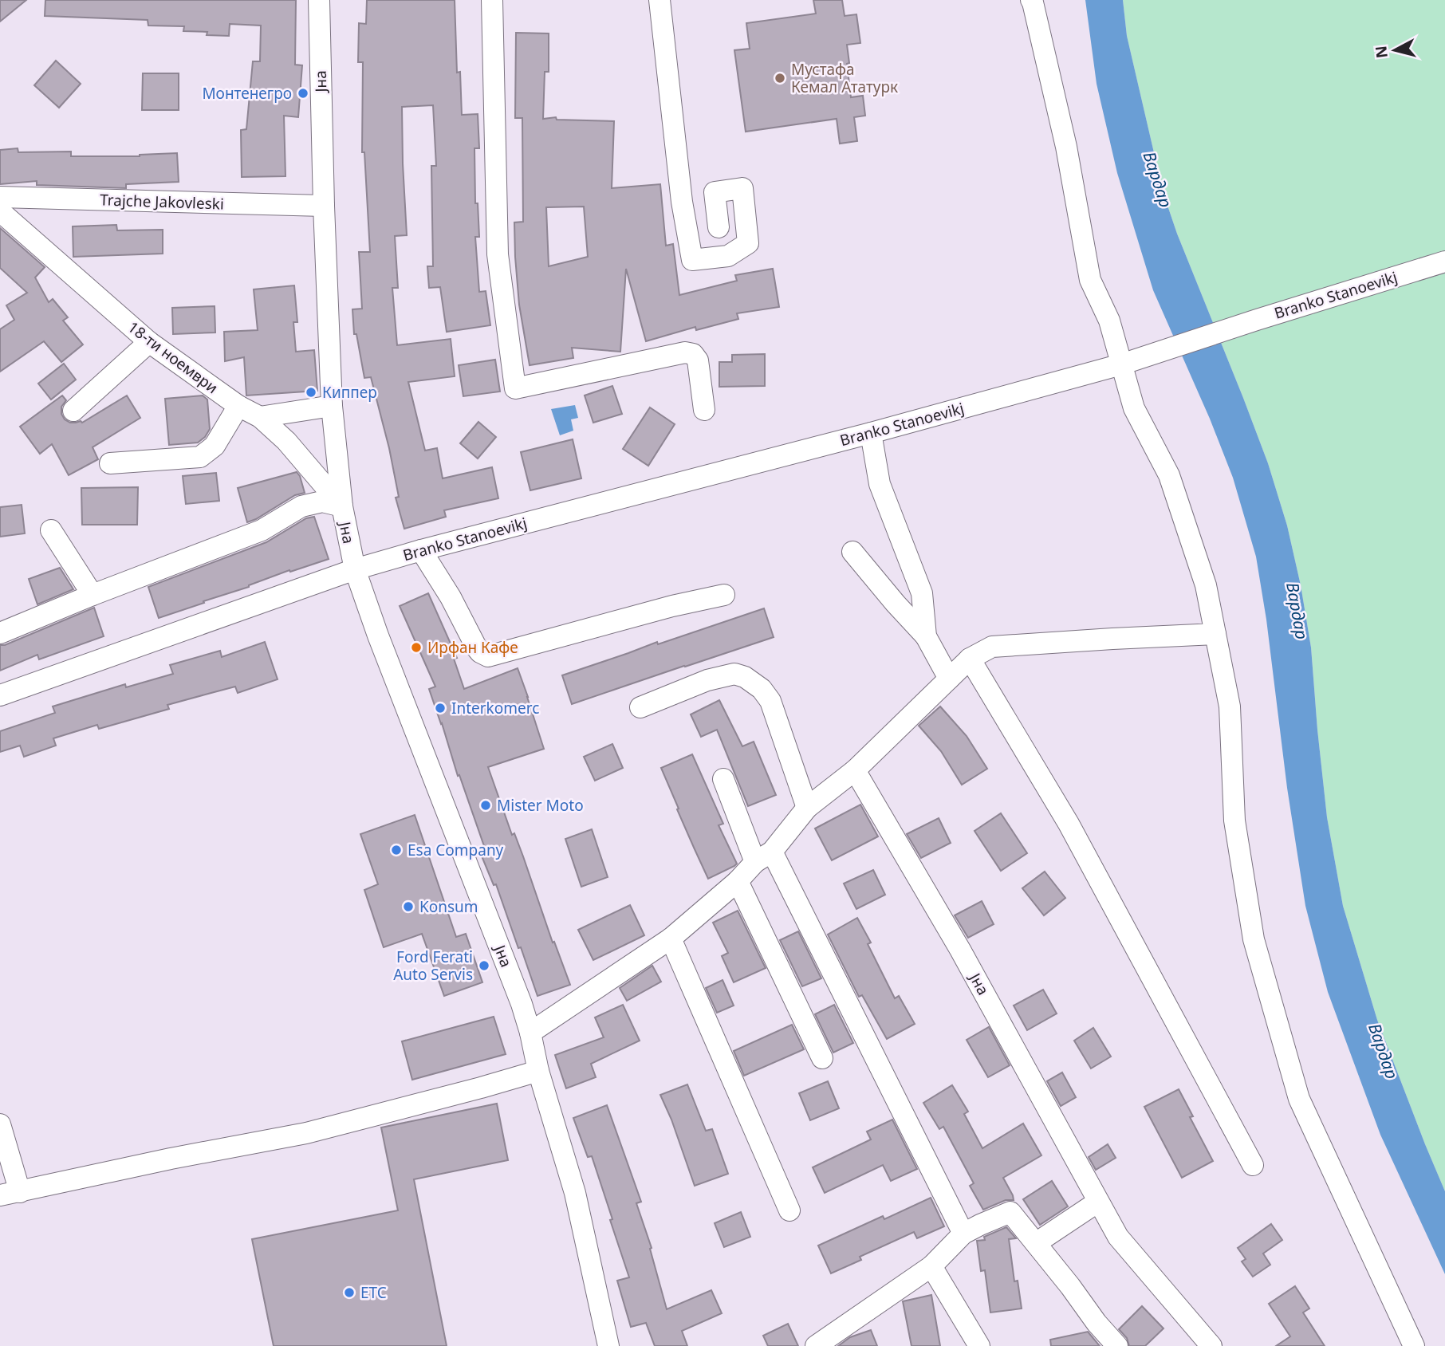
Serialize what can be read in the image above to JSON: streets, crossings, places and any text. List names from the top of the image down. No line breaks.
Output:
{"streets":{"street":["Јна","Trajche Jakovleski","Branko Stanoevikj","18-ти ноември"]},"crossings":[["Јна","Trajche Jakovleski"],["Јна","Branko Stanoevikj"],["Јна","18-ти ноември"]],"water":["Вардар"],"places":["Мустафа Кемал Ататурк","Монтенегро","Киппер","Ирфан Кафе","Interkomerc","Mister Moto","Esa Company","Konsum","Ford Ferati Auto Servis","ETC"],"north":"left"}
